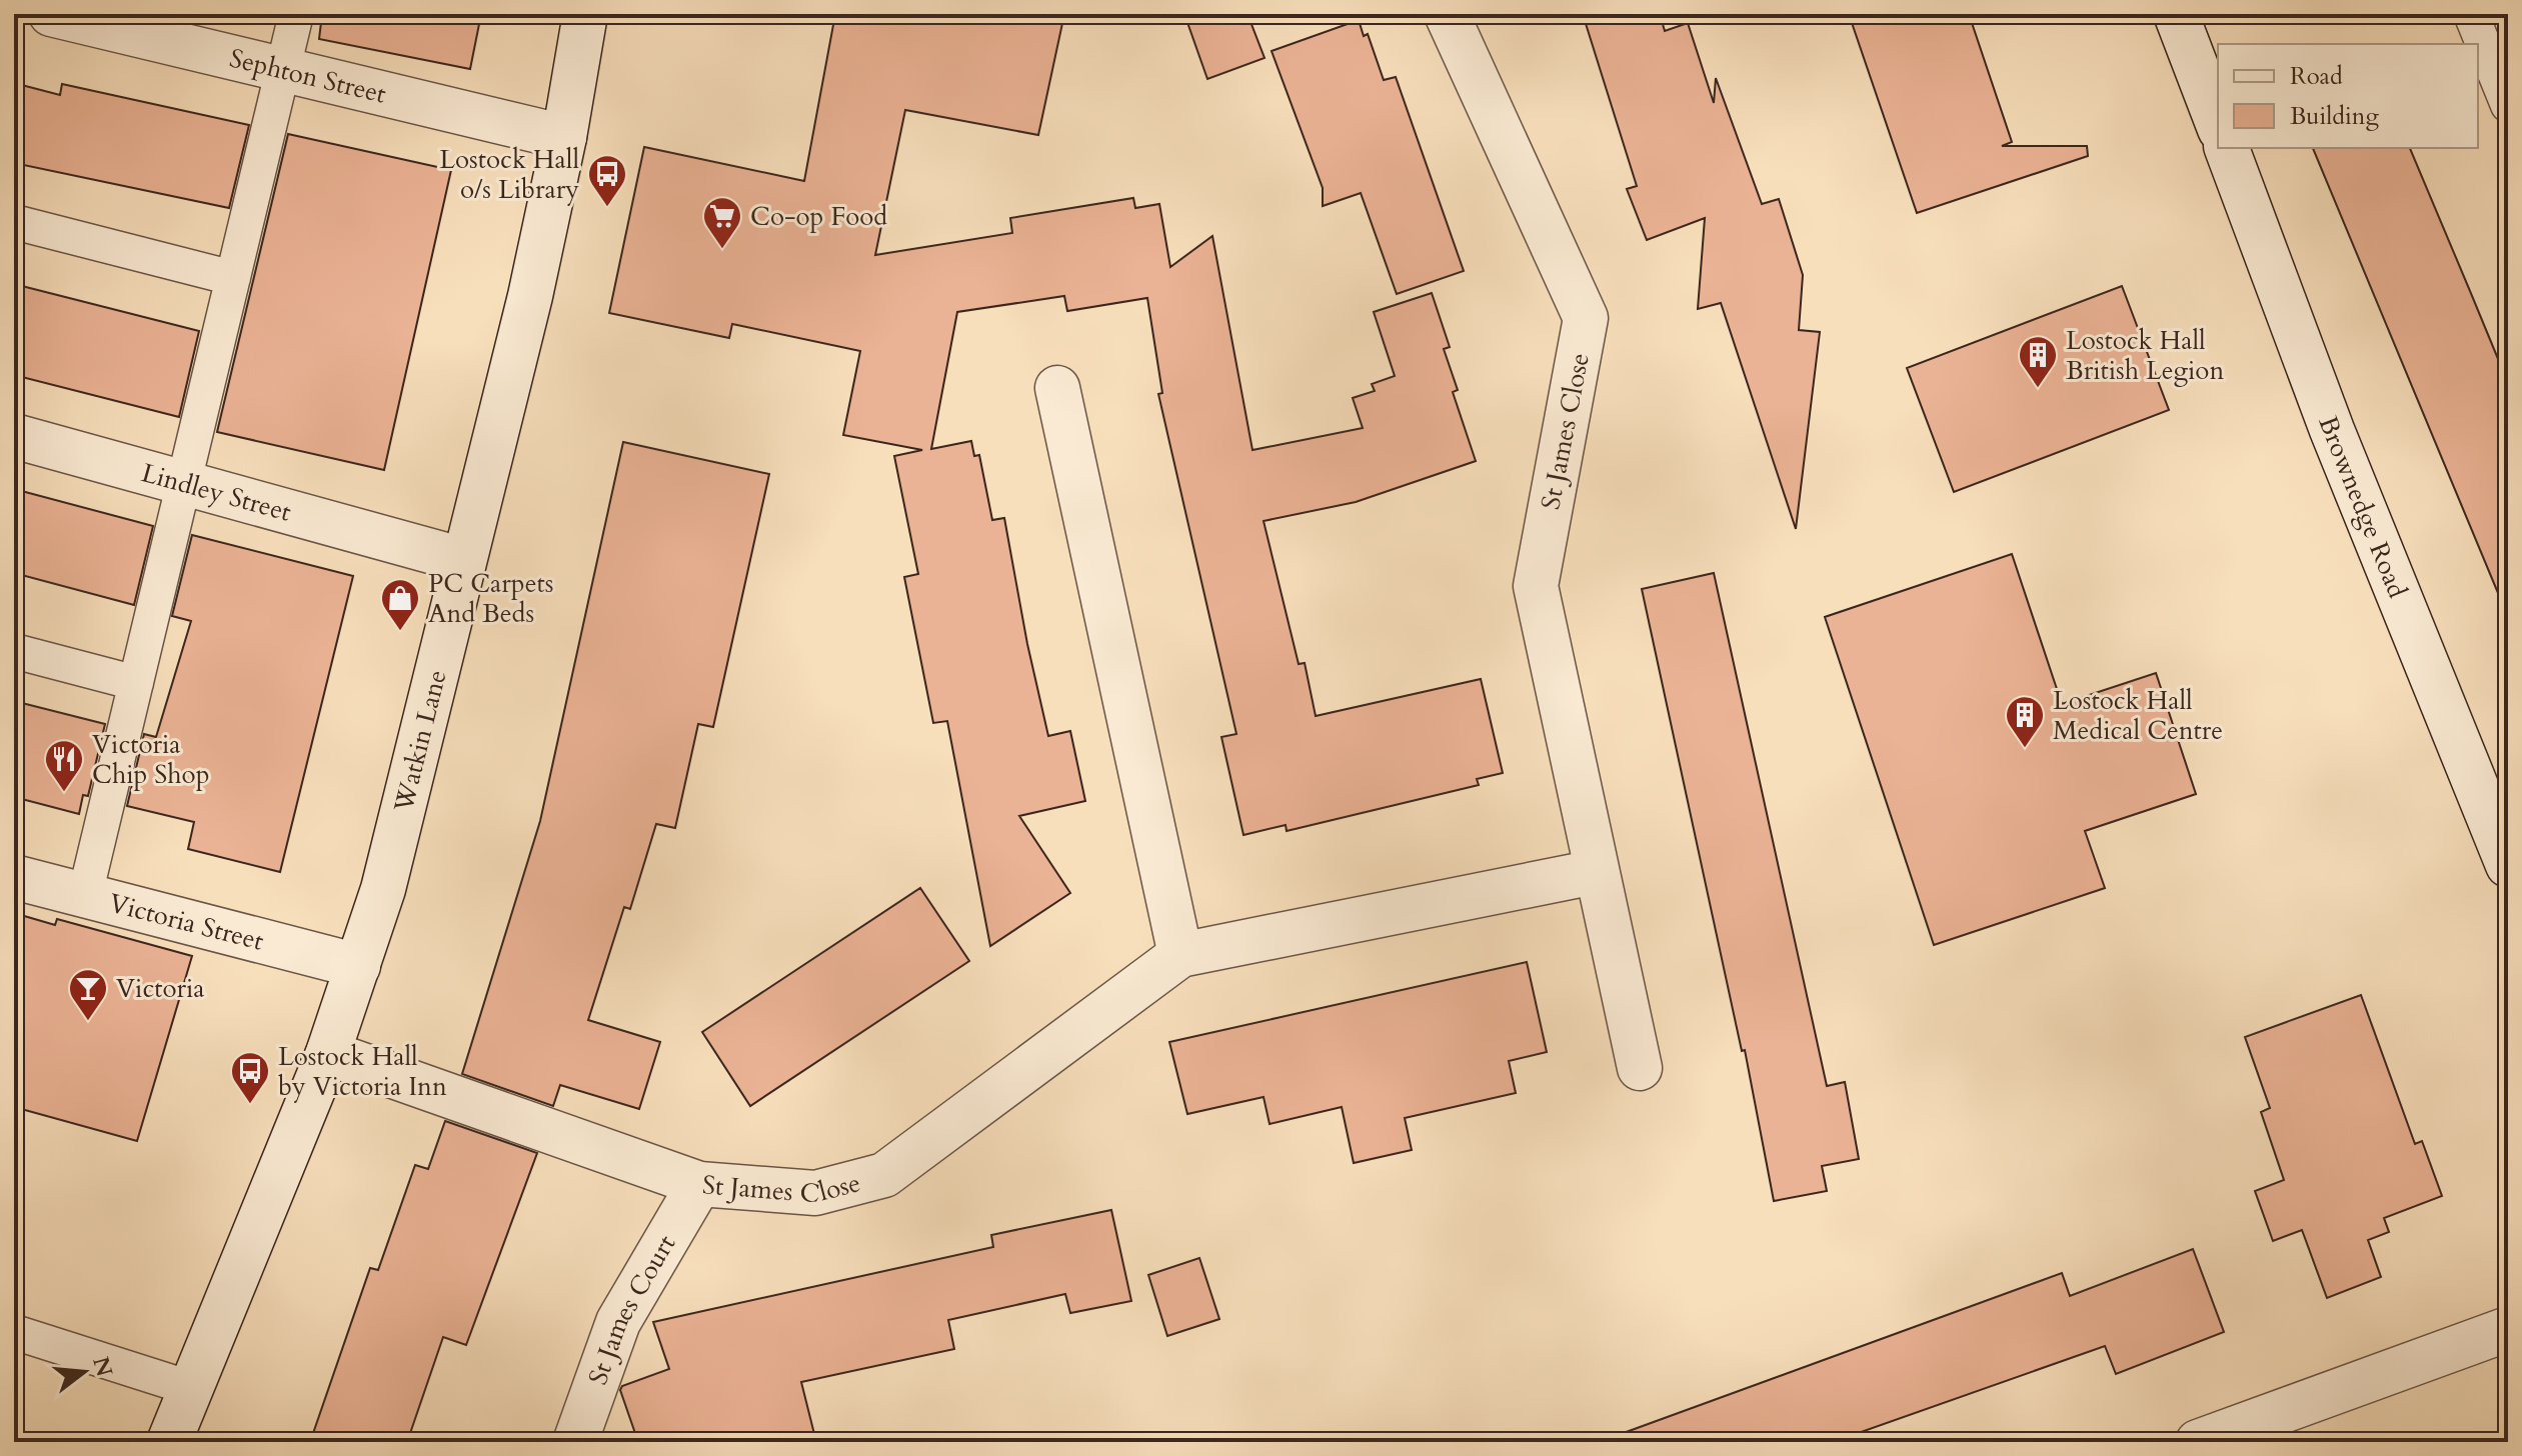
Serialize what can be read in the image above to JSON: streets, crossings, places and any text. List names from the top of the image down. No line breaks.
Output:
{"streets":{"street":["Sephton Street","St James Close","Lindley Street","Brownedge Road","Watkin Lane","Victoria Street","St James Court"]},"crossings":[["Sephton Street","Watkin Lane"],["St James Close","Watkin Lane"],["St James Close","St James Court"],["Lindley Street","Watkin Lane"],["Watkin Lane","Victoria Street"]],"places":{"bus stop":["Lostock Hall o/s Library","Lostock Hall by Victoria Inn"],"supermarket":["Co-op Food"],"building":["Lostock Hall British Legion","Lostock Hall Medical Centre"],"shop":["PC Carpets And Beds"],"restaurant":["Victoria Chip Shop"],"bar":["Victoria"]},"legend":["Road","Building"],"north":"right"}
